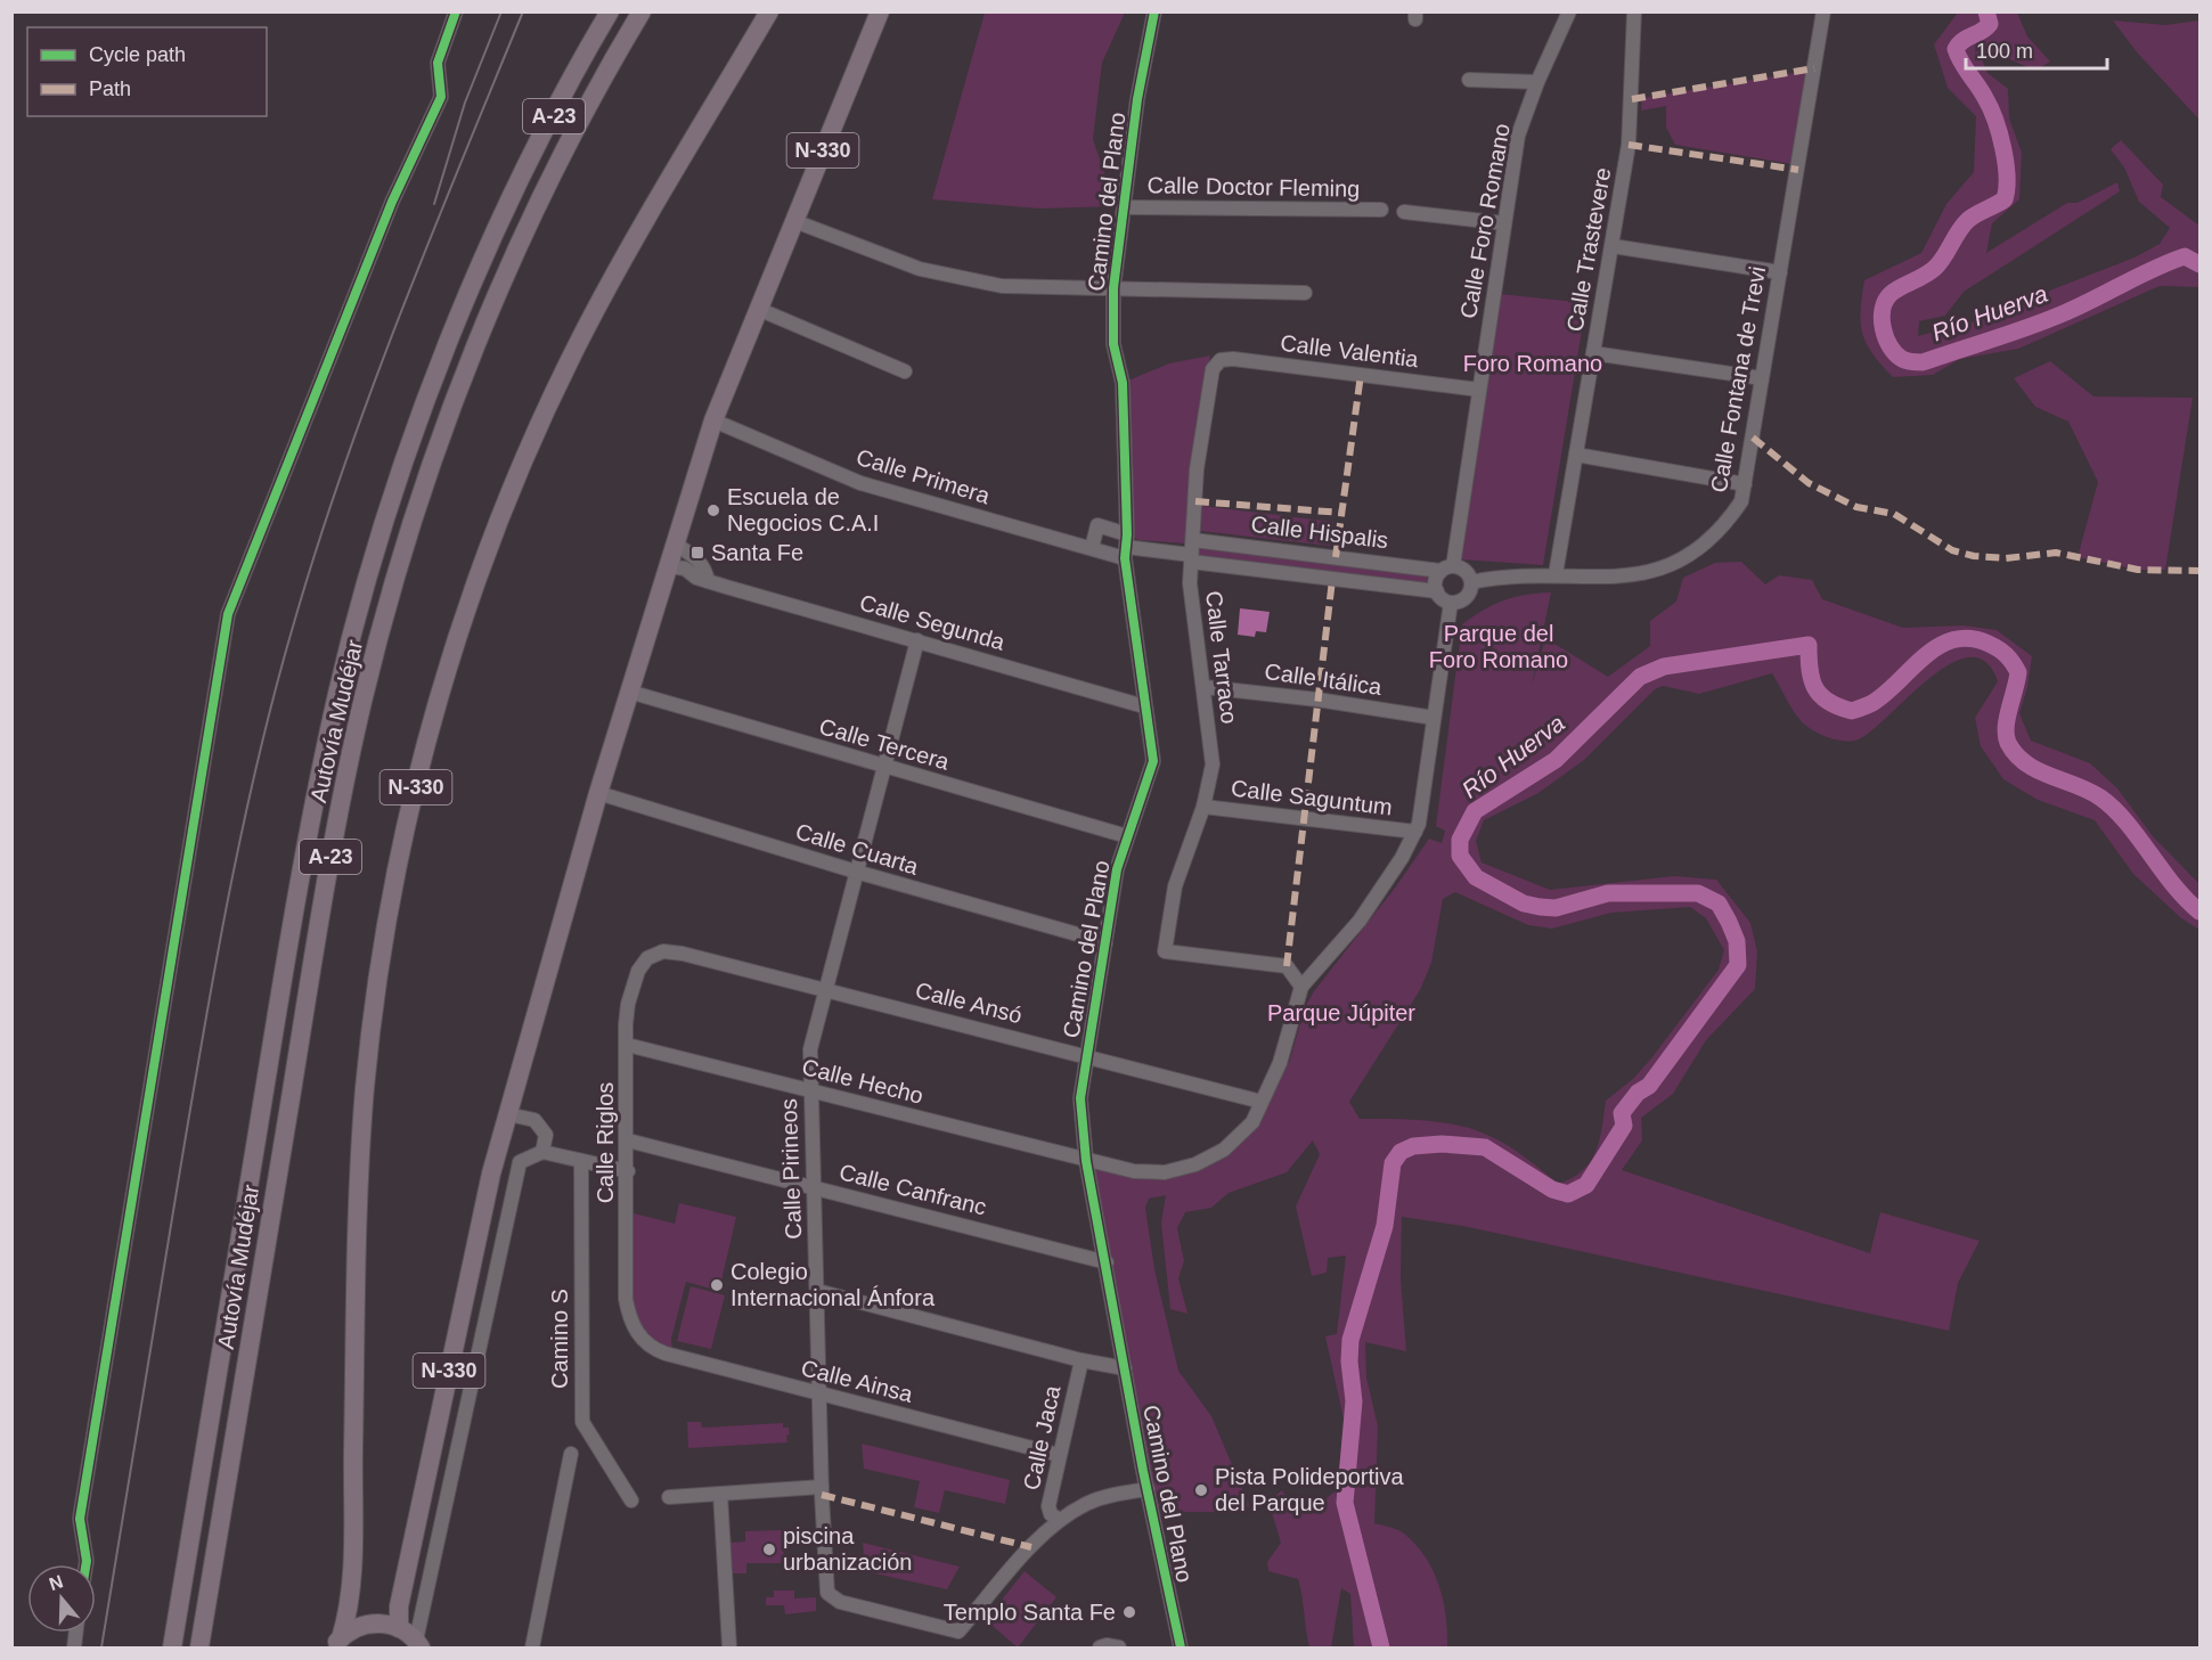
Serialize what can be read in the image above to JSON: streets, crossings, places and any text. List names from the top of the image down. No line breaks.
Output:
{"streets":{"highway":["A-23","N-330","Autovía Mudéjar"],"street":["Calle Doctor Fleming","Camino del Plano","Calle Foro Romano","Calle Trastevere","Calle Valentia","Calle Fontana de Trevi","Calle Primera","Calle Hispalis","Calle Segunda","Calle Tarraco","Calle Itálica","Calle Tercera","Calle Saguntum","Calle Cuarta","Calle Ansó","Calle Hecho","Calle Riglos","Calle Pirineos","Calle Canfranc","Camino S","Calle Ainsa","Calle Jaca"]},"crossings":[["N-330","Calle Primera"],["N-330","Calle Segunda"],["N-330","Calle Tercera"],["N-330","Calle Cuarta"],["Calle Doctor Fleming","Camino del Plano"],["Camino del Plano","Calle Primera"],["Camino del Plano","Calle Hispalis"],["Camino del Plano","Calle Segunda"],["Camino del Plano","Calle Tercera"],["Camino del Plano","Calle Cuarta"],["Camino del Plano","Calle Ansó"],["Camino del Plano","Calle Hecho"],["Camino del Plano","Calle Canfranc"],["Camino del Plano","Calle Jaca"],["Calle Foro Romano","Calle Valentia"],["Calle Foro Romano","Calle Fontana de Trevi"],["Calle Foro Romano","Calle Hispalis"],["Calle Trastevere","Calle Fontana de Trevi"],["Calle Valentia","Calle Tarraco"],["Calle Fontana de Trevi","Calle Hispalis"],["Calle Primera","Calle Hispalis"],["Calle Hispalis","Calle Tarraco"],["Calle Segunda","Calle Pirineos"],["Calle Tarraco","Calle Itálica"],["Calle Tarraco","Calle Saguntum"],["Calle Tercera","Calle Pirineos"],["Calle Cuarta","Calle Pirineos"],["Calle Ansó","Calle Hecho"],["Calle Ansó","Calle Riglos"],["Calle Ansó","Calle Pirineos"],["Calle Hecho","Calle Riglos"],["Calle Hecho","Calle Pirineos"],["Calle Riglos","Calle Canfranc"],["Calle Riglos","Calle Ainsa"],["Calle Pirineos","Calle Canfranc"],["Calle Pirineos","Calle Ainsa"],["Calle Pirineos","Calle Jaca"],["Calle Ainsa","Calle Jaca"]],"water":["Río Huerva"],"parks":["Foro Romano","Parque del Foro Romano","Parque Júpiter"],"places":{"other":["Escuela de Negocios C.A.I","Colegio Internacional Ánfora","Pista Polideportiva del Parque","piscina urbanización","Templo Santa Fe"],"transit":["Santa Fe"]},"legend":["Cycle path","Path"],"scale_bar":"100 m","north":"top"}
